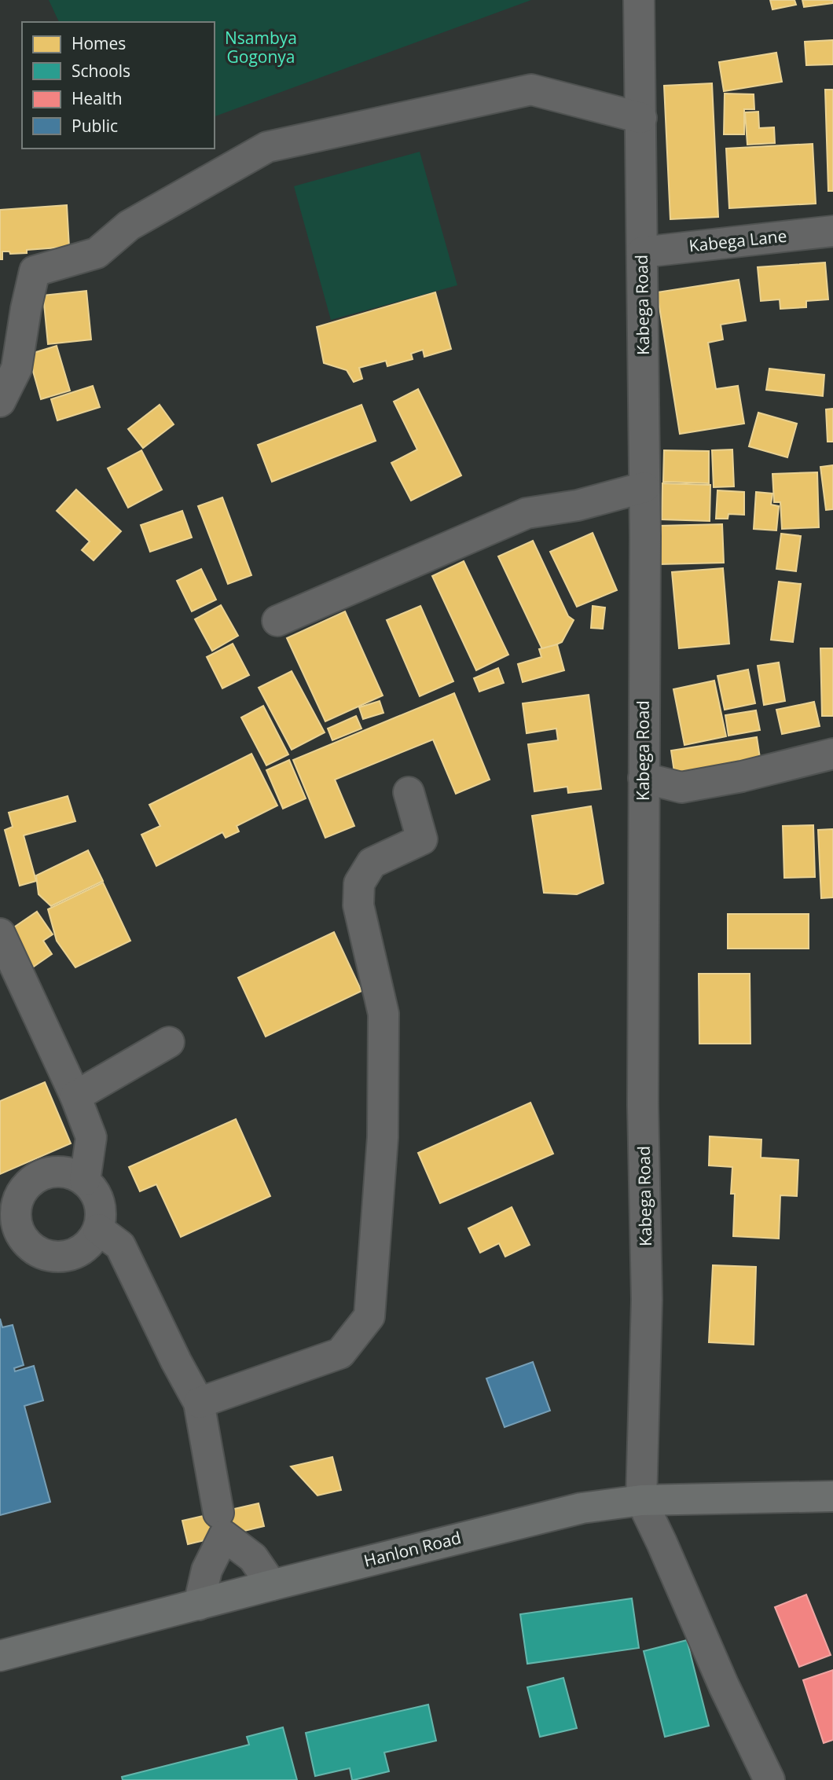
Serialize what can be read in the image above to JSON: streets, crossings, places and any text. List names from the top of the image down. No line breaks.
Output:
{"streets":{"main road":["Hanlon Road"],"street":["Kabega Lane","Kabega Road"]},"crossings":[["Kabega Lane","Kabega Road"],["Kabega Road","Hanlon Road"]],"parks":["Nsambya Gogonya"],"legend":["Homes","Schools","Health","Public"]}
